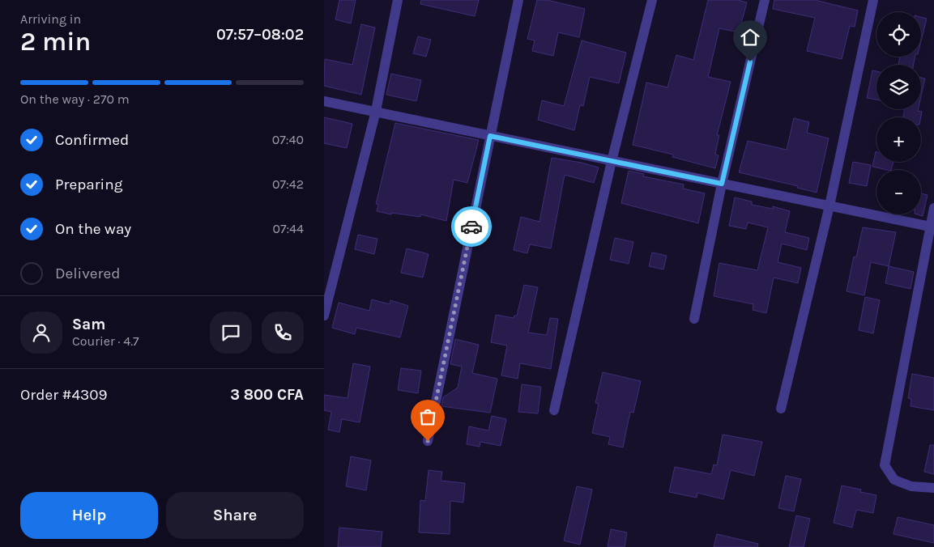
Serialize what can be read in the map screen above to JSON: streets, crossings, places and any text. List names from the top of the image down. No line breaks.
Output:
{"page":{"heading":["2 min","Arriving in","07:57–08:02"],"panel":["Sam","Courier · 4.7","Order #4309","3 800 CFA"],"map_buttons":["+","−"],"bar":"On the way · 270 m","list":[["Confirmed","07:40"],["Preparing","07:42"],["On the way","07:44"],"Delivered"],"buttons":["Help","Share"]}}
